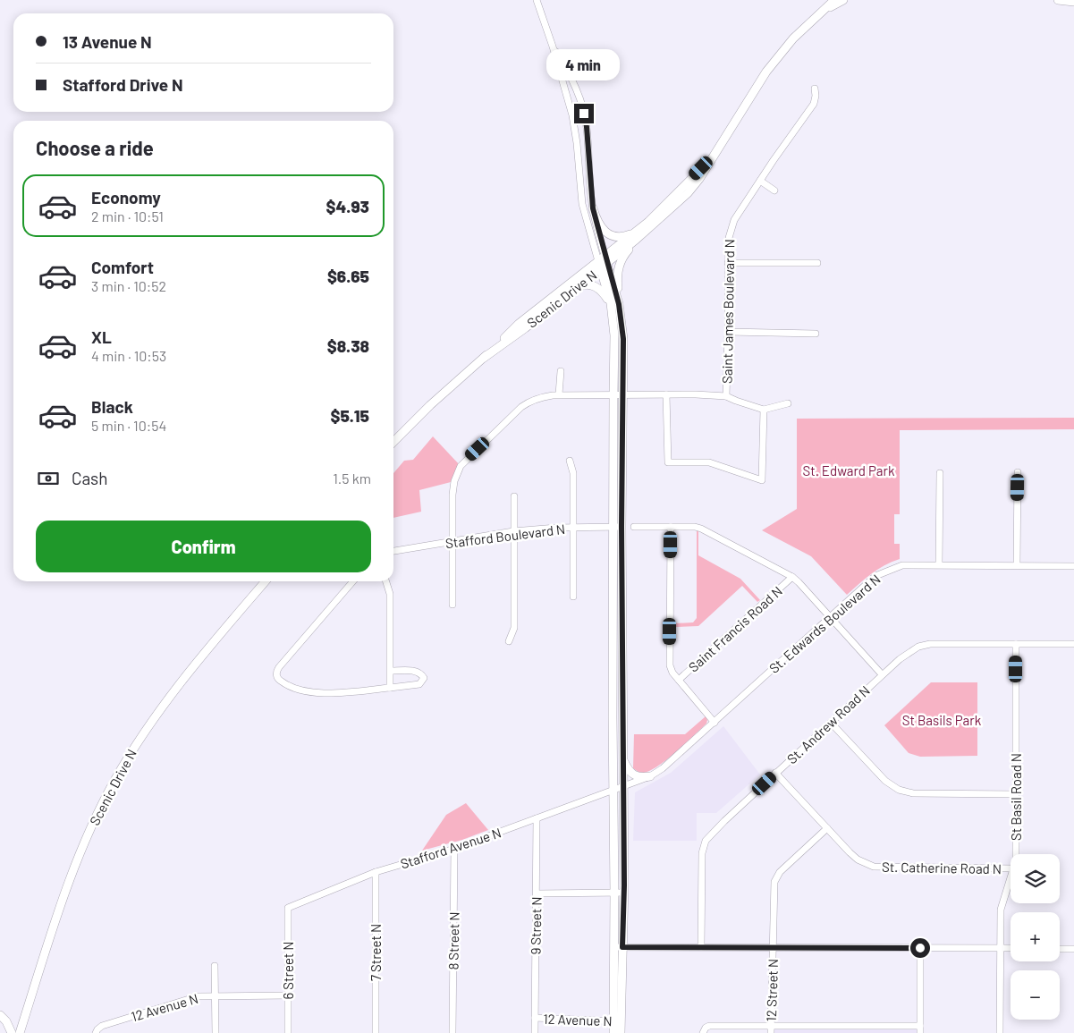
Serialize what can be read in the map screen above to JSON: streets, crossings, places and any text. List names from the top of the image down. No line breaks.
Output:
{"streets":{"main road":["Scenic Drive N"],"street":["Saint James Boulevard N","Stafford Boulevard N","St. Edwards Boulevard N","Saint Francis Road N","St. Andrew Road N","St Basil Road N","Stafford Avenue N","St. Catherine Road N","9 Street N","8 Street N","7 Street N","6 Street N","12 Street N","12 Avenue N"]},"crossings":[["Saint James Boulevard N","Stafford Boulevard N"],["St. Edwards Boulevard N","Stafford Avenue N"],["St. Andrew Road N","St Basil Road N"],["St. Andrew Road N","St. Catherine Road N"],["Stafford Avenue N","9 Street N"],["Stafford Avenue N","8 Street N"],["Stafford Avenue N","7 Street N"],["Stafford Avenue N","6 Street N"],["St. Catherine Road N","12 Street N"],["9 Street N","12 Avenue N"],["6 Street N","12 Avenue N"]],"parks":["St. Edward Park","St Basils Park"],"page":{"banner":["13 Avenue N","Stafford Drive N"],"bubble":"4 min","heading":"Choose a ride","list":[{"name":"Economy","note":"2 min · 10:51","value":"$4.93"},{"name":"Comfort","note":"3 min · 10:52","value":"$6.65"},{"name":"XL","note":"4 min · 10:53","value":"$8.38"},{"name":"Black","note":"5 min · 10:54","value":"$5.15"}],"pay":["Cash","1.5 km"],"buttons":"Confirm","map_buttons":["+","−"]}}
